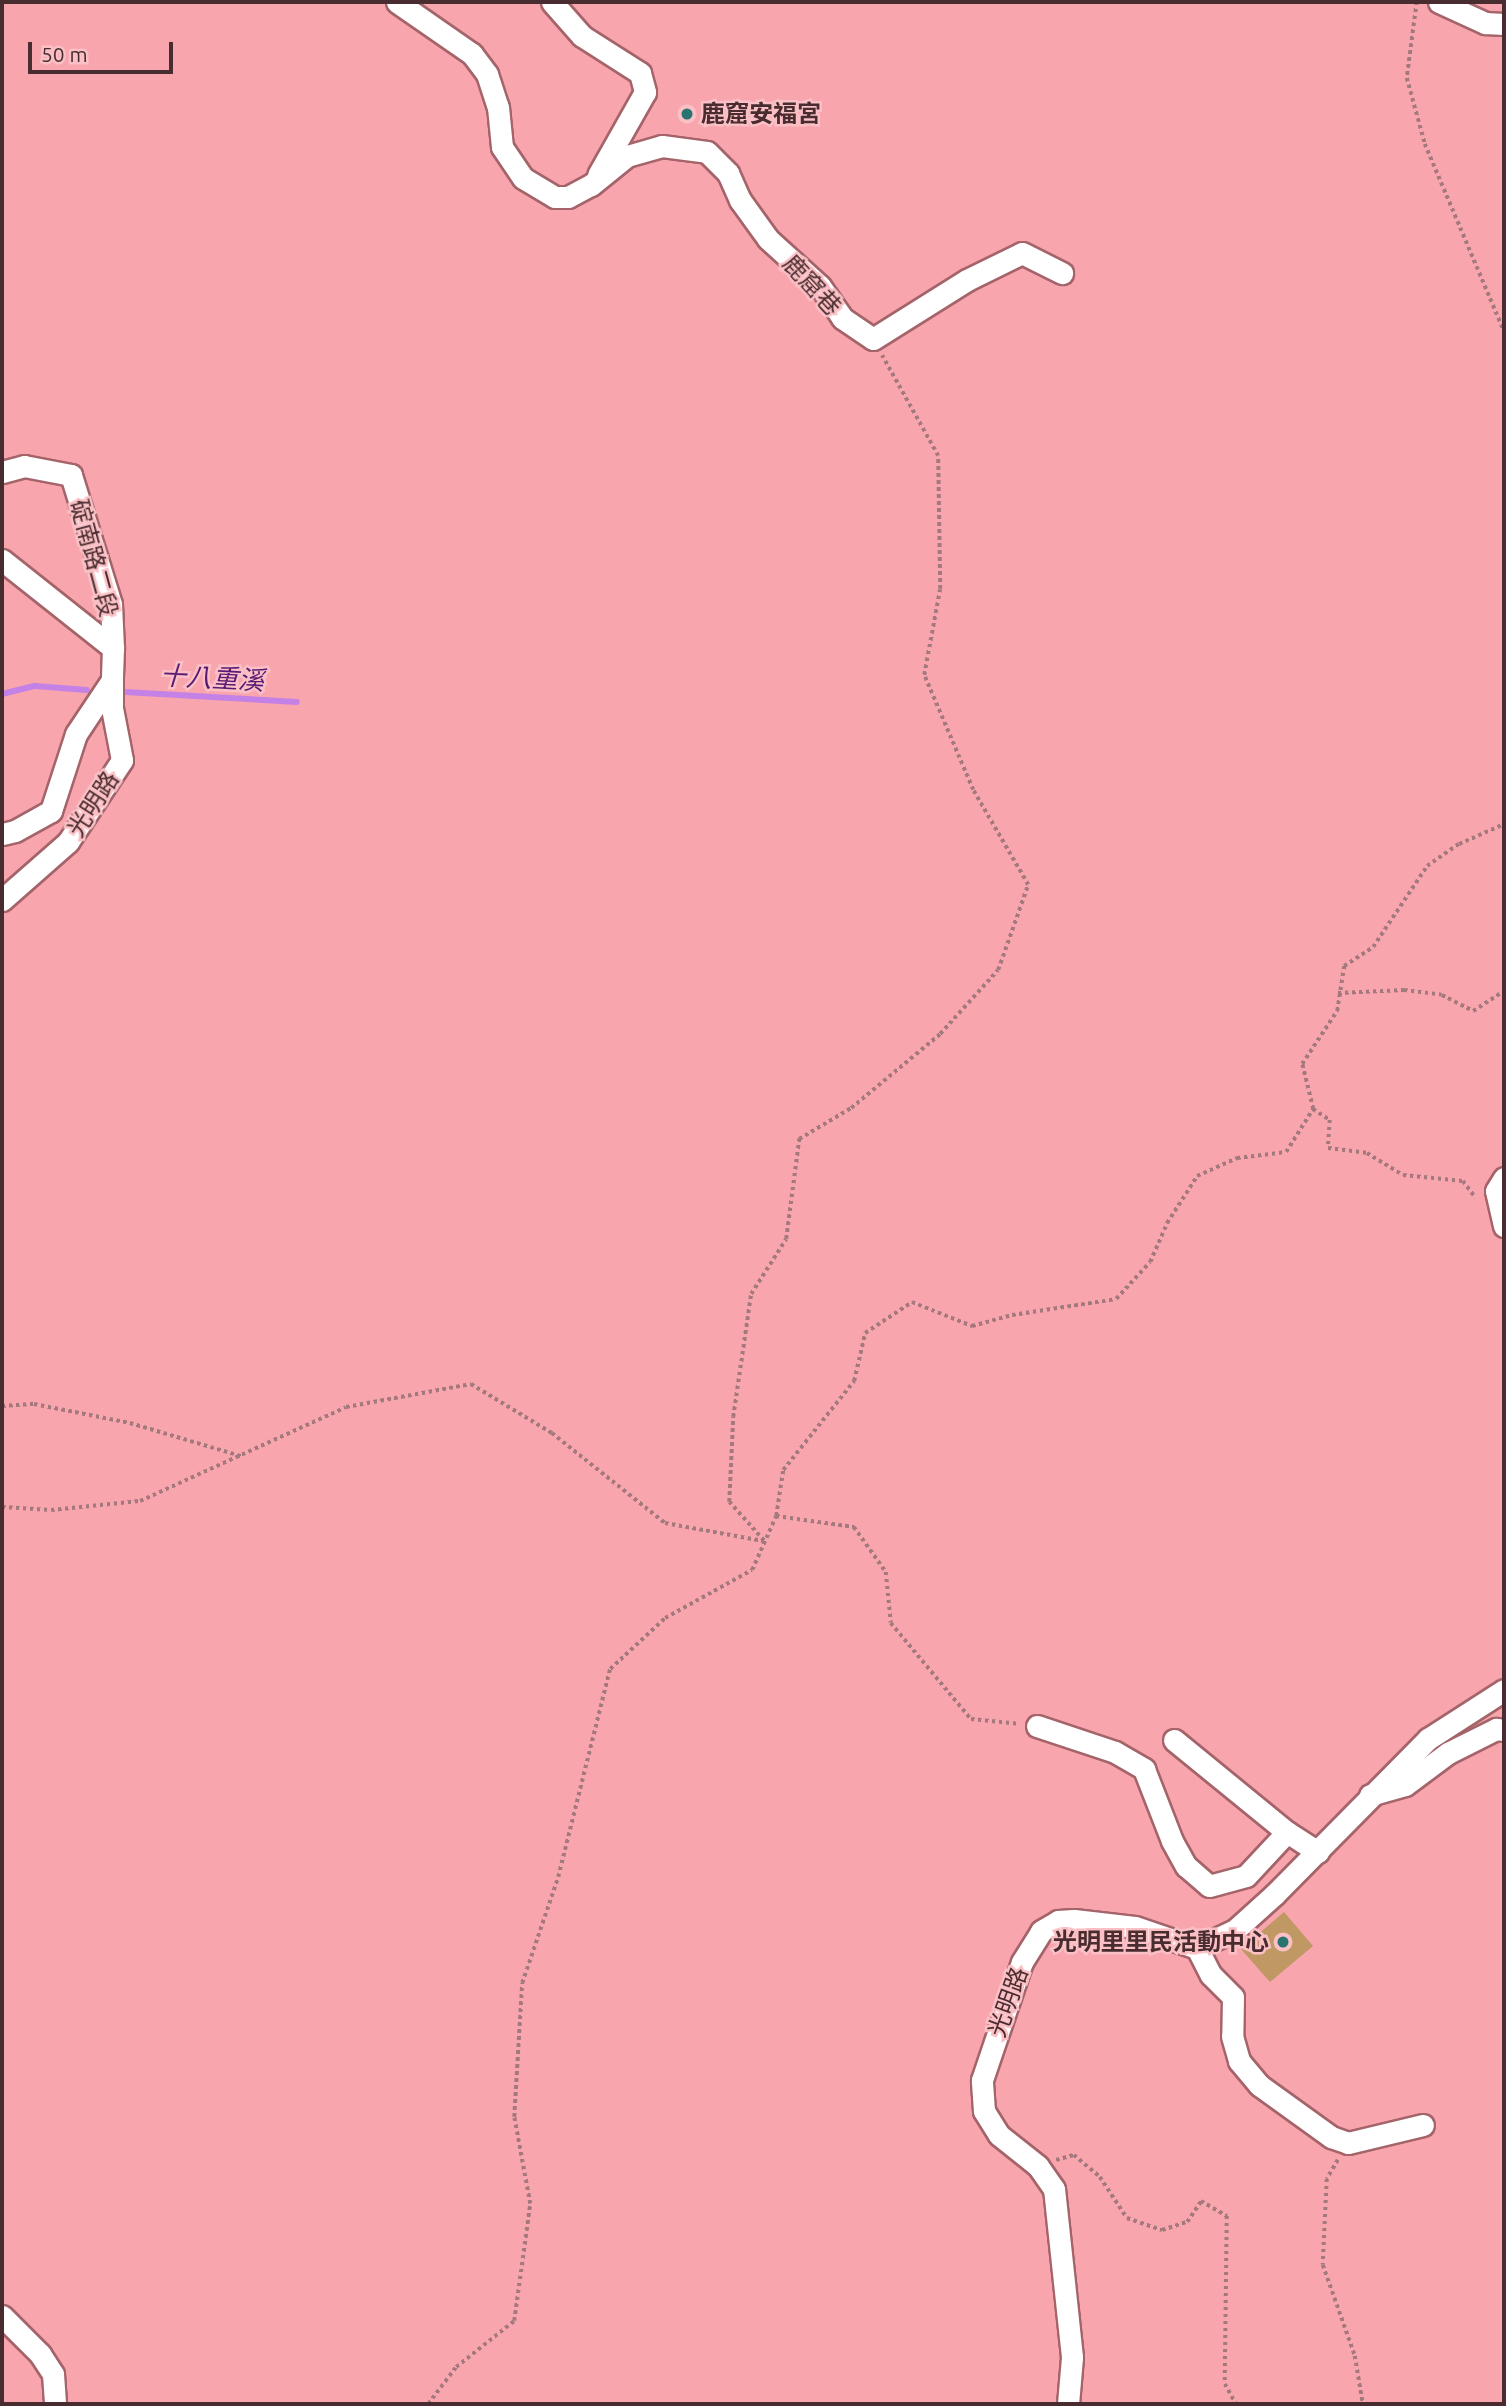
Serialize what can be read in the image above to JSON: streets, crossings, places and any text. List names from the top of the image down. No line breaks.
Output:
{"streets":{"street":["鹿窟巷","碇南路二段","光明路"]},"crossings":[["碇南路二段","光明路"]],"water":["十八重溪"],"places":["鹿窟安福宮","光明里里民活動中心"],"scale_bar":"50 m"}
